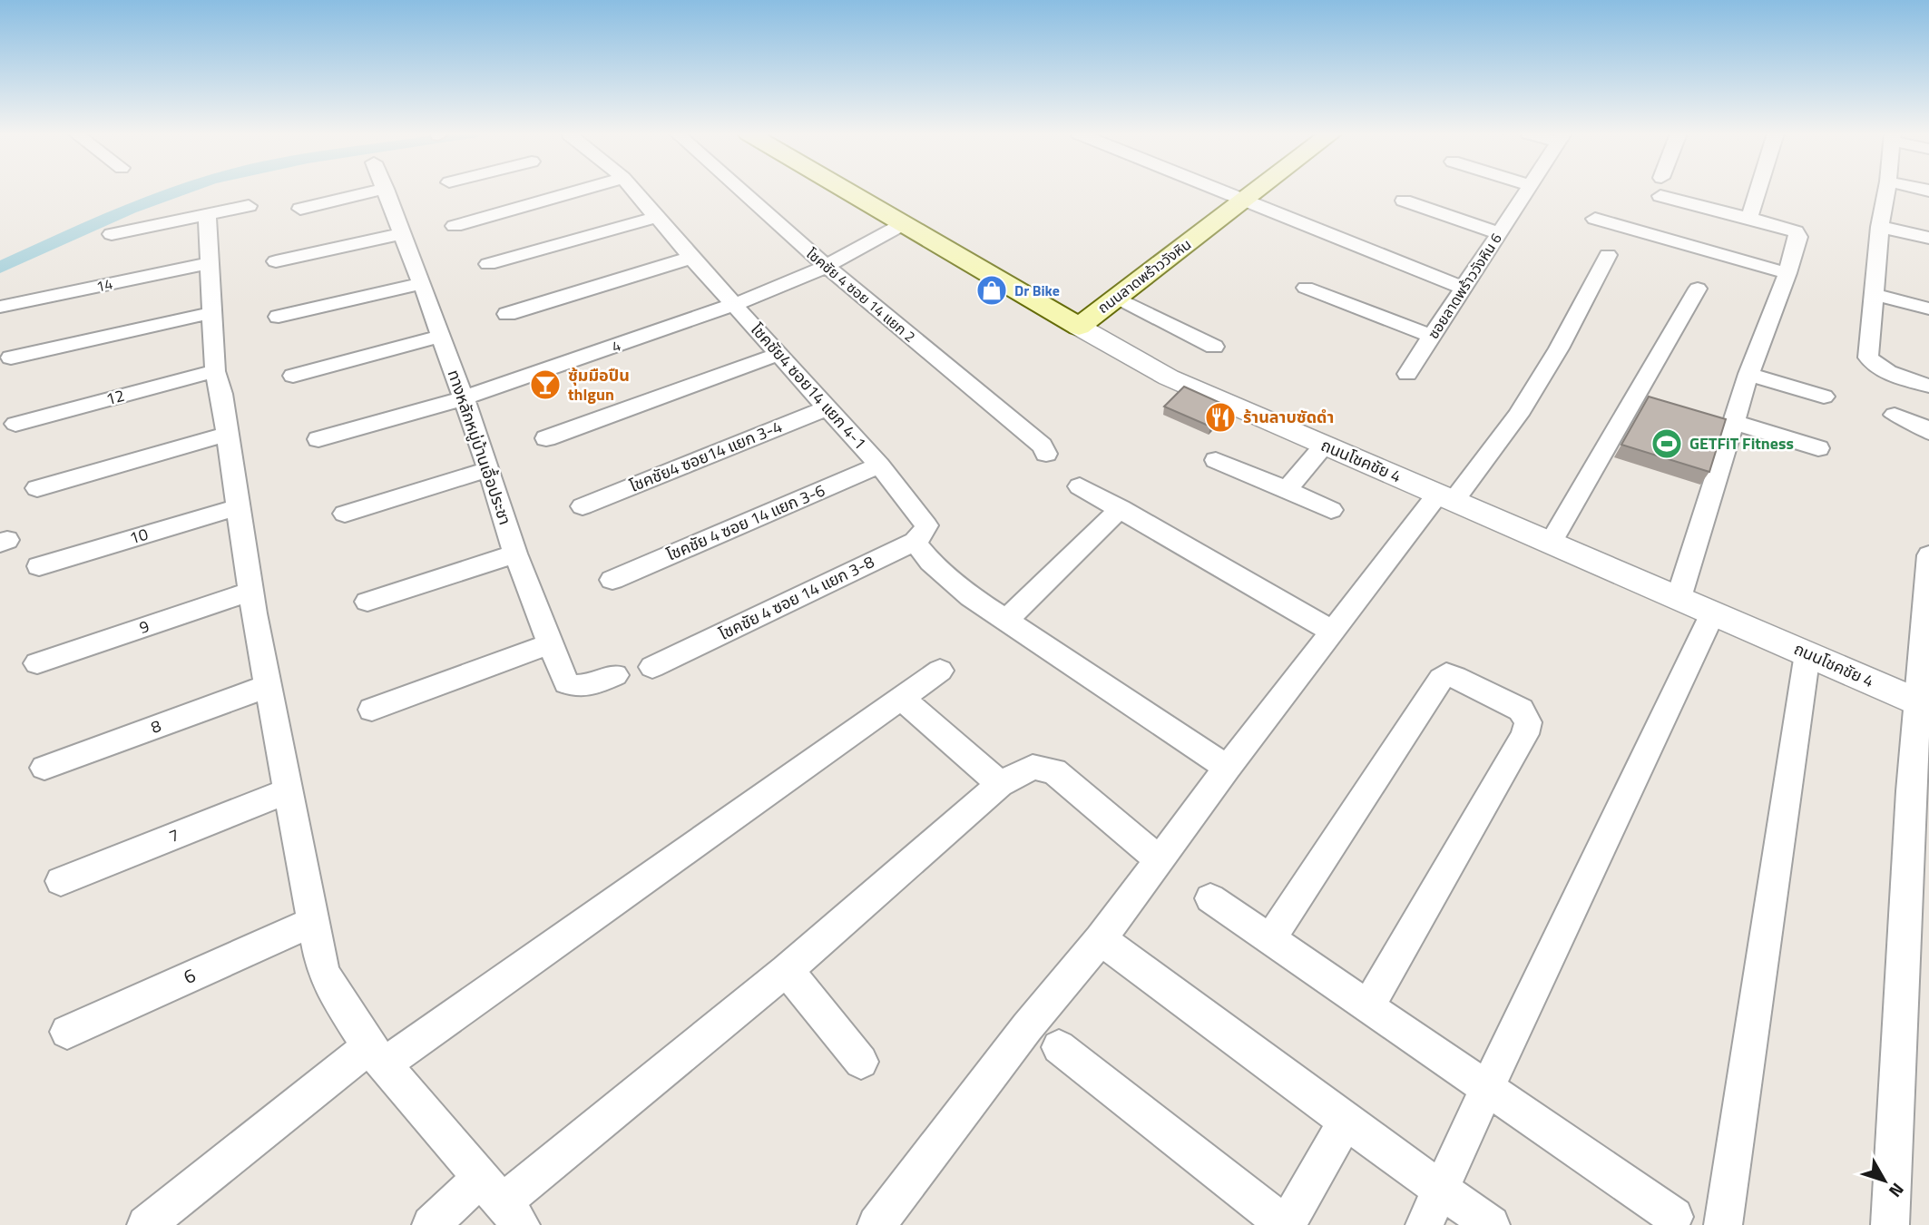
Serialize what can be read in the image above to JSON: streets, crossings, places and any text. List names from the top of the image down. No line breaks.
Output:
{"streets":{"main road":["ถนนลาดพร้าววังหิน","ถนนโชคชัย 4"],"street":["14","ซอยลาดพร้าววังหิน 6","โชคชัย 4 ซอย 14 แยก 2","4","โชคชัย4 ซอย14 แยก 4-1","12","ทางหลักหมู่บ้านเอื้อประชา","โชคชัย4 ซอย14 แยก 3-4","โชคชัย 4 ซอย 14 แยก 3-6","10","โชคชัย 4 ซอย 14 แยก 3-8","9","8","7","6"]},"crossings":[["ถนนลาดพร้าววังหิน","ถนนโชคชัย 4"],["โชคชัย 4 ซอย 14 แยก 2","4"],["4","โชคชัย4 ซอย14 แยก 4-1"],["4","ทางหลักหมู่บ้านเอื้อประชา"],["4","ถนนโชคชัย 4"],["โชคชัย4 ซอย14 แยก 4-1","โชคชัย4 ซอย14 แยก 3-4"],["โชคชัย4 ซอย14 แยก 4-1","โชคชัย 4 ซอย 14 แยก 3-6"],["โชคชัย4 ซอย14 แยก 4-1","โชคชัย 4 ซอย 14 แยก 3-8"]],"places":{"shop":["Dr Bike"],"bar":["ซุ้มมือปืน thlgun"],"restaurant":["ร้านลาบซัดดำ"],"sports":["GETFiT Fitness"]},"north":"bottom right"}
